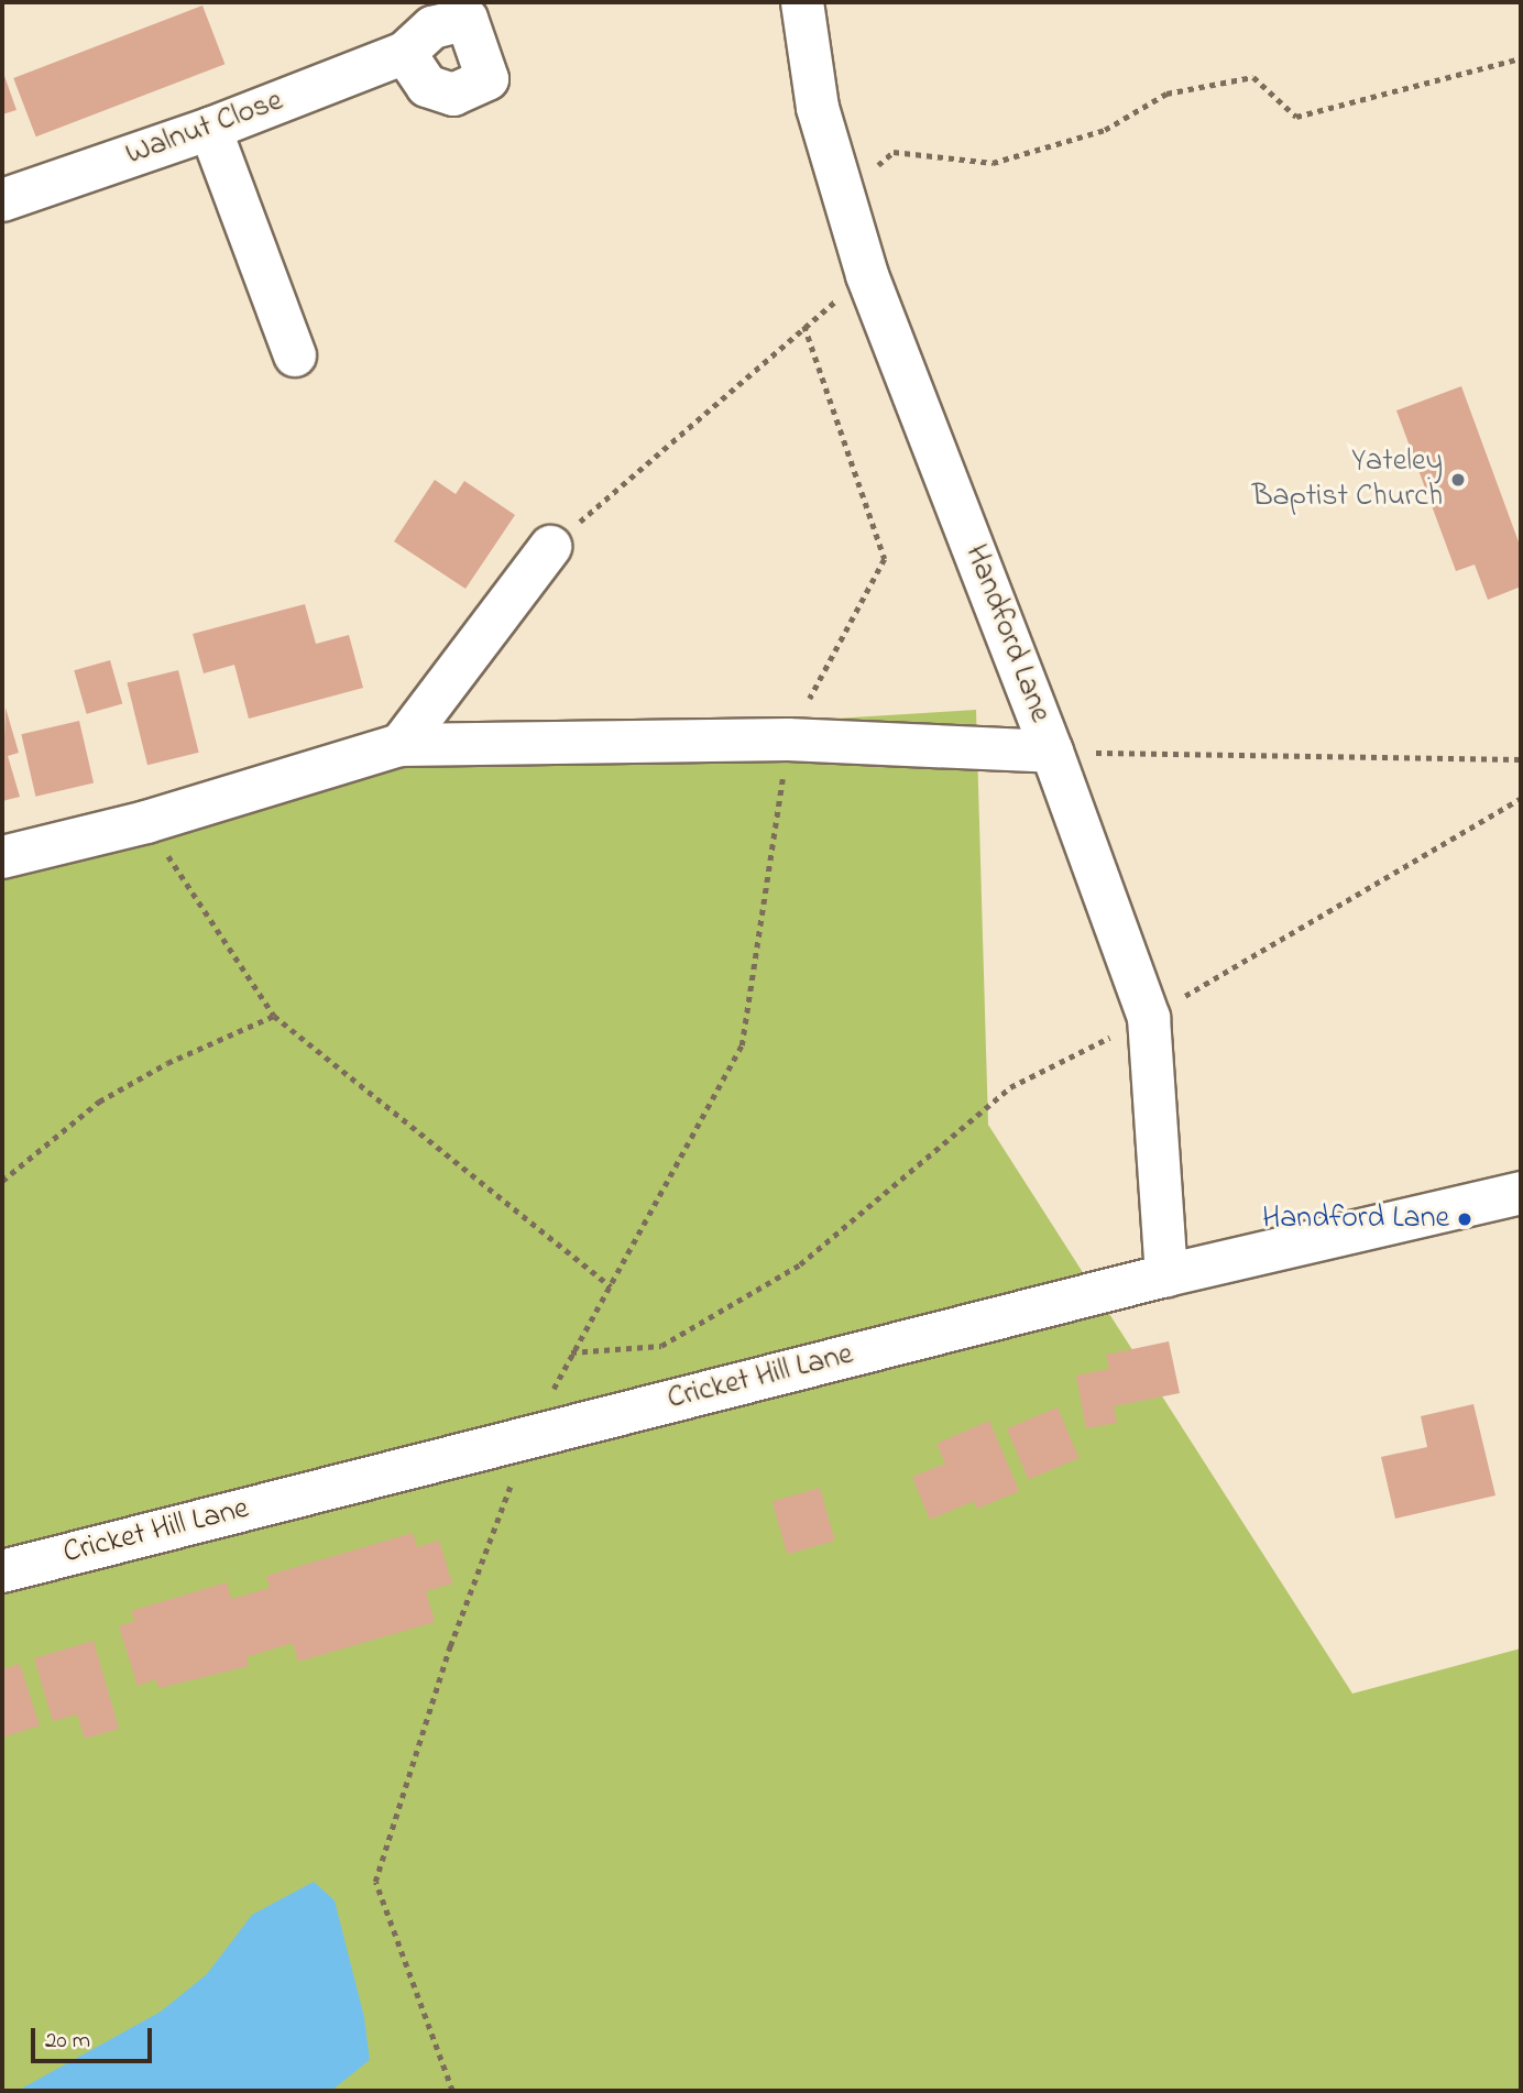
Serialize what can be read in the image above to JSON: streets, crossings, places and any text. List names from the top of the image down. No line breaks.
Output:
{"streets":{"street":["Walnut Close","Handford Lane","Cricket Hill Lane"]},"crossings":[["Handford Lane","Cricket Hill Lane"]],"places":["Yateley Baptist Church","Handford Lane"],"scale_bar":"20 m"}
